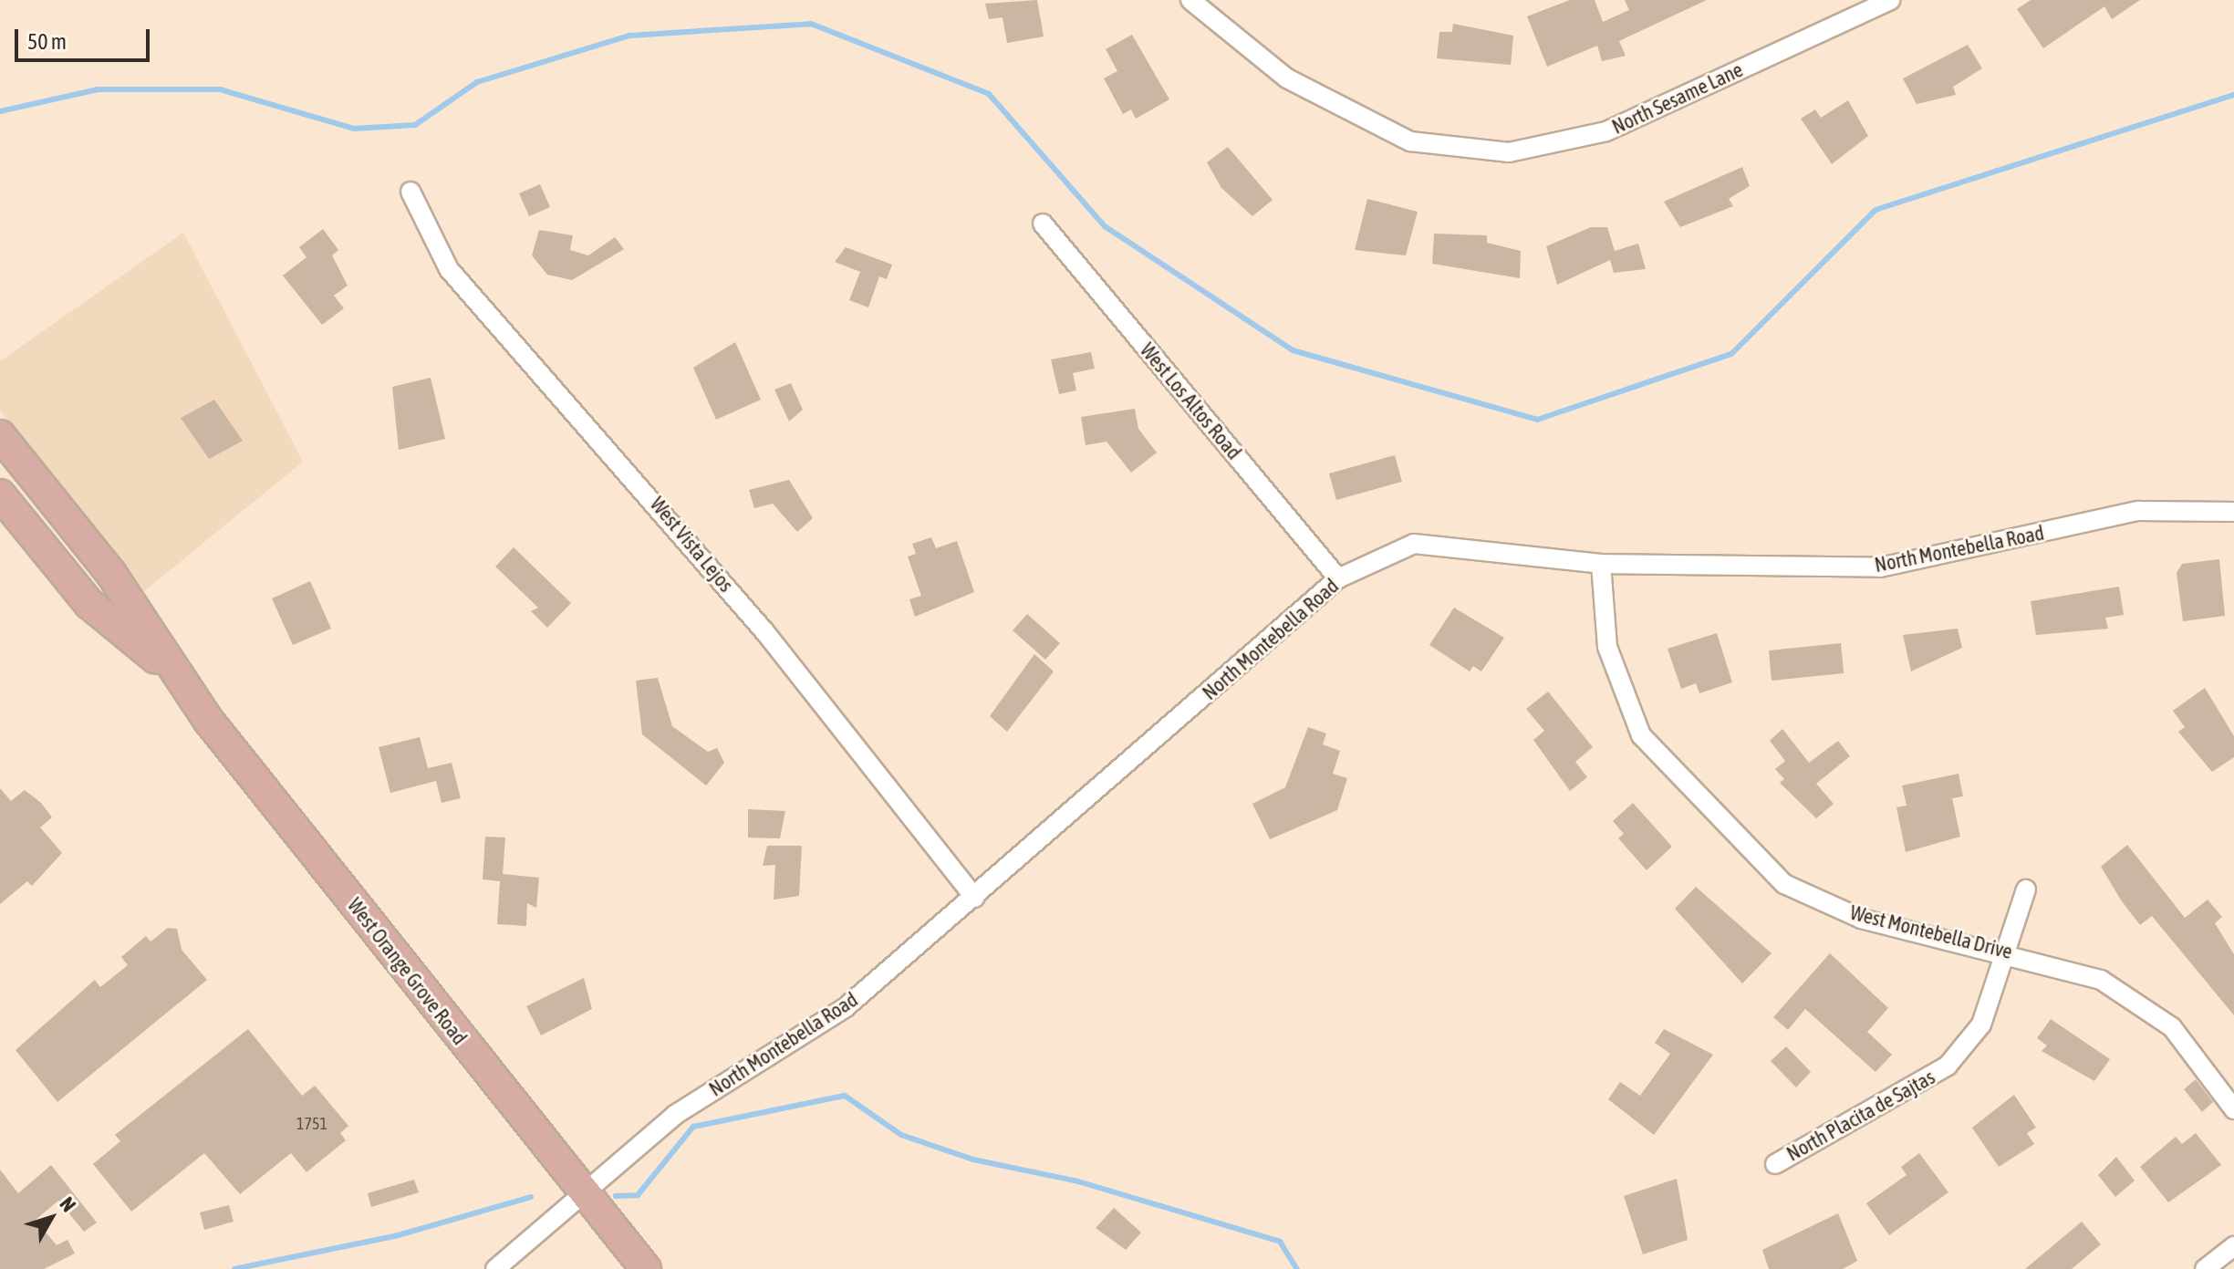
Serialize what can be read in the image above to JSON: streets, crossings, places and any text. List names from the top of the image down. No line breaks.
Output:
{"streets":{"main road":["West Orange Grove Road"],"street":["North Sesame Lane","West Los Altos Road","West Vista Lejos","North Montebella Road","West Montebella Drive","North Placita de Sajtas"]},"crossings":[["West Los Altos Road","North Montebella Road"],["West Vista Lejos","North Montebella Road"],["North Montebella Road","West Montebella Drive"],["North Montebella Road","West Orange Grove Road"],["West Montebella Drive","North Placita de Sajtas"]],"house_numbers":["1751"],"scale_bar":"50 m","north":"top right"}
